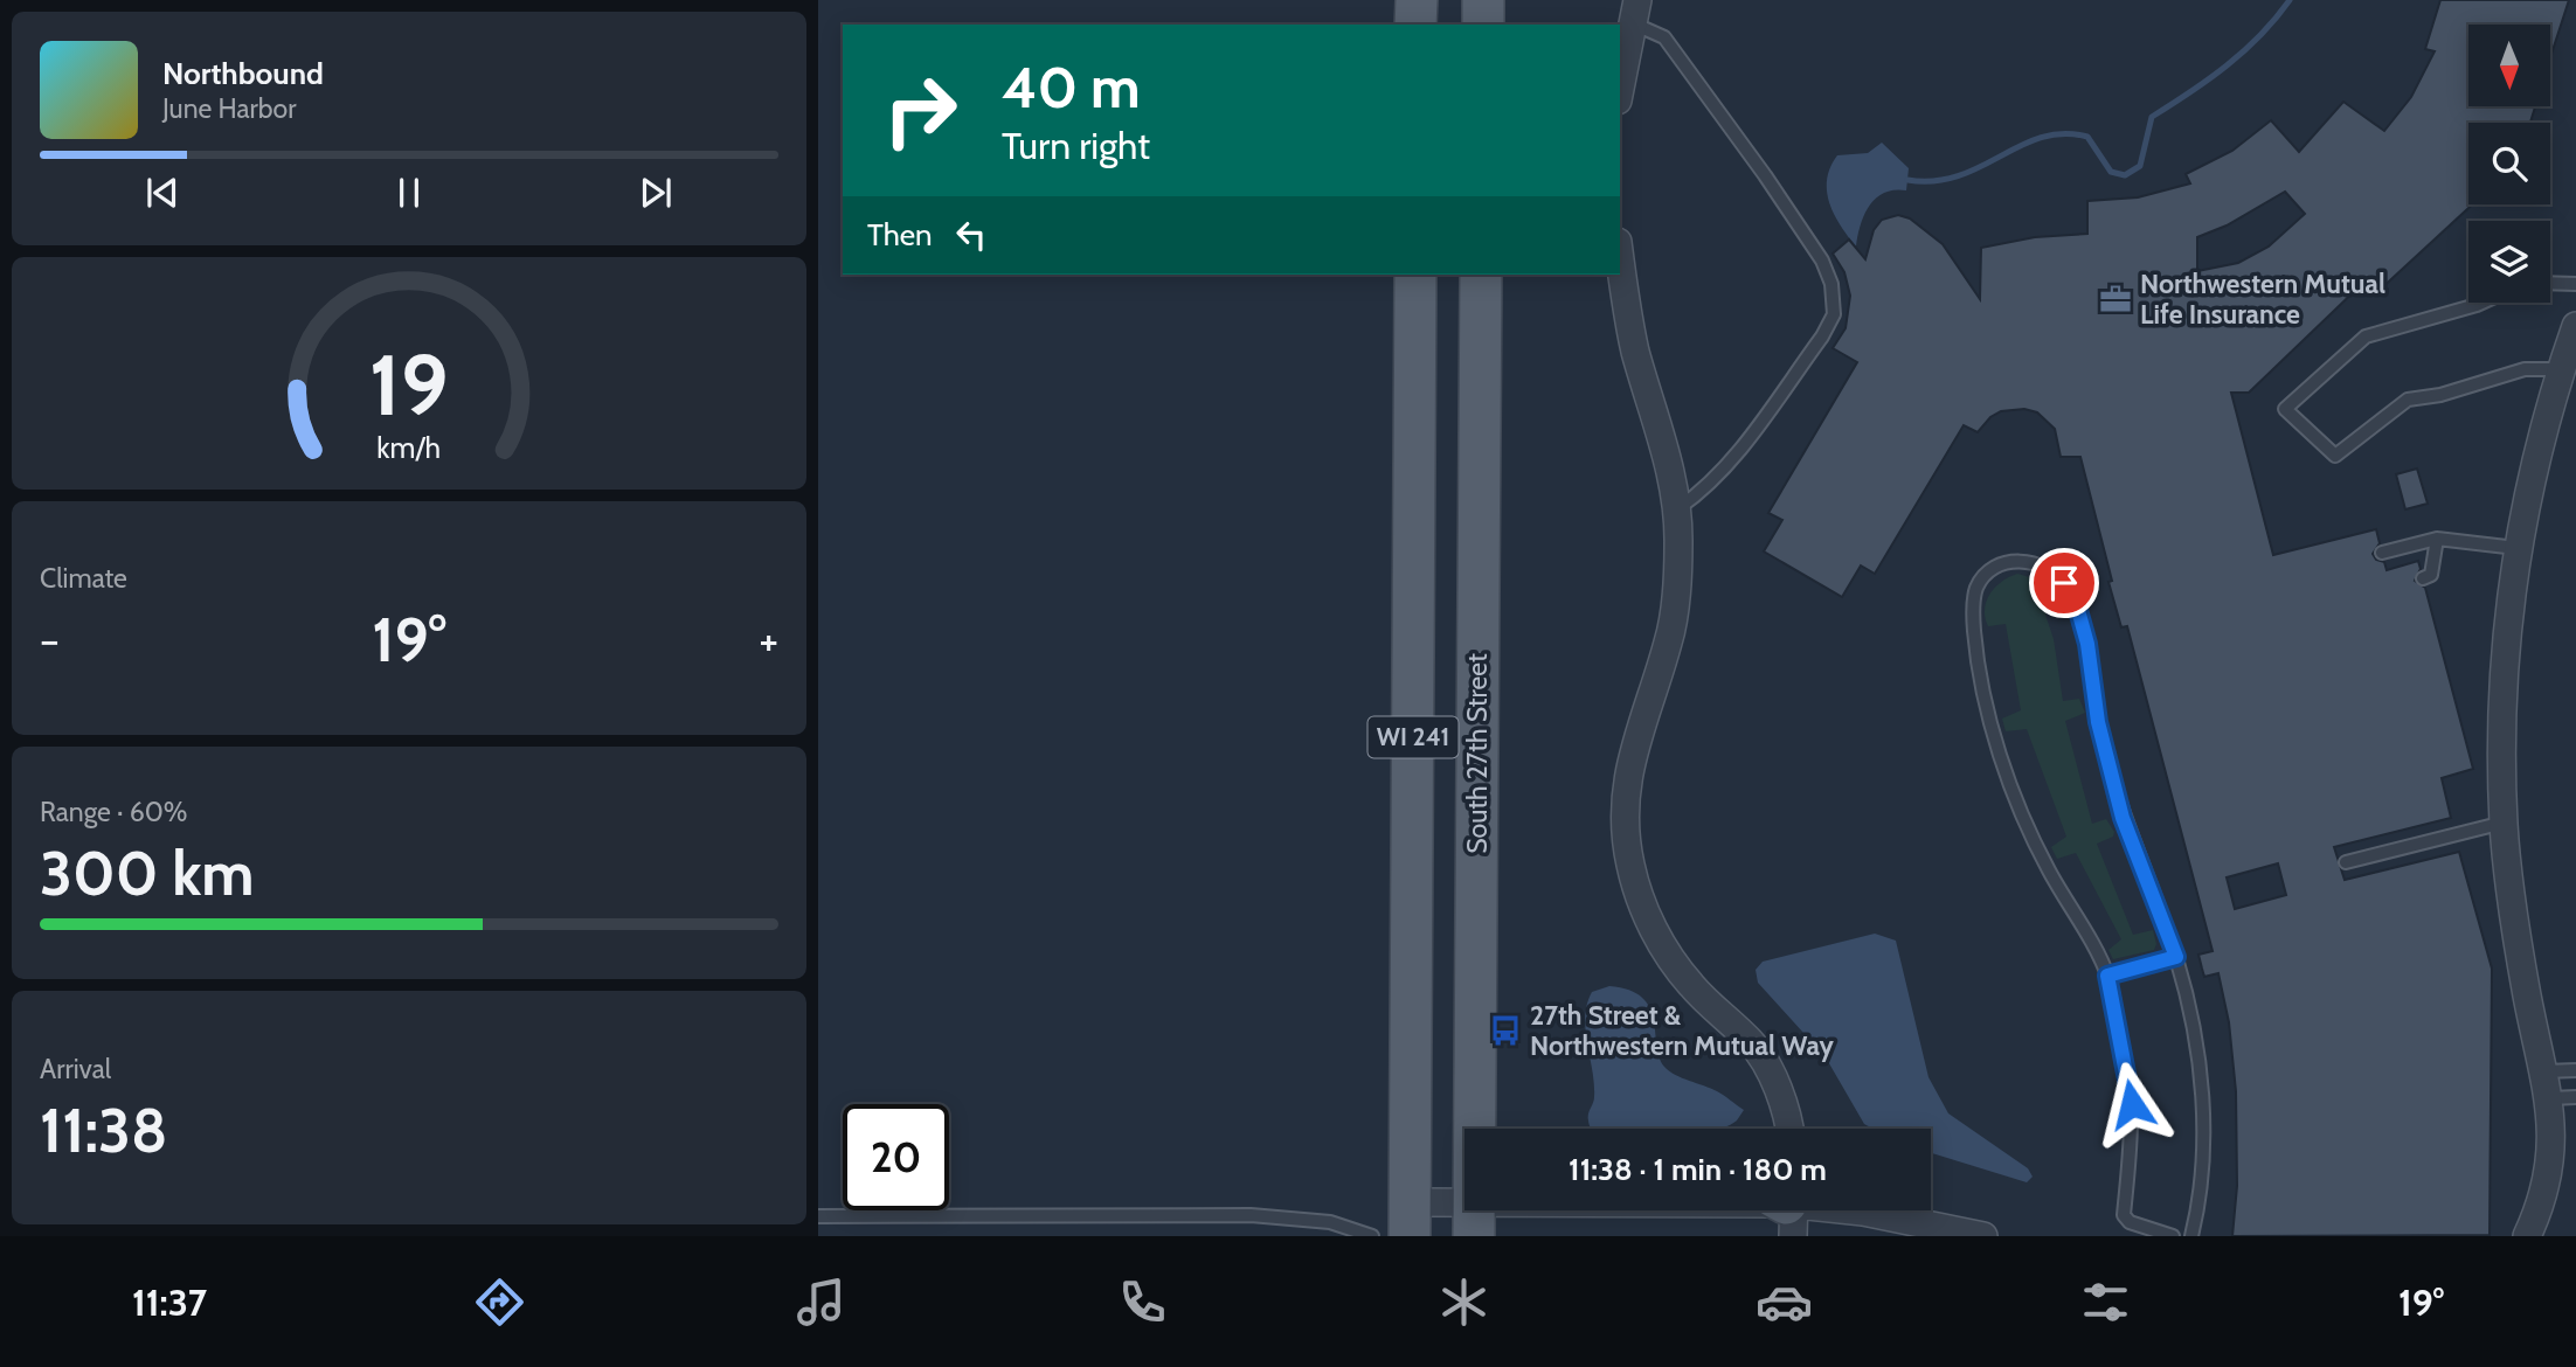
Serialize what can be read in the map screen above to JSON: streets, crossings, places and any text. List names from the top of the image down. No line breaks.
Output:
{"streets":{"main road":["WI 241","South 27th Street"]},"places":{"office":["Northwestern Mutual Life Insurance"],"bus stop":["27th Street & Northwestern Mutual Way"]},"north":"bottom","page":{"turn":["40 m","Turn right"],"song":["Northbound","June Harbor"],"then":"Then","tile":["Climate",["Range · 60%","300 km"],["Arrival","11:38"]],"heat":["−","19°","+"],"limit":"20","trip":"11:38 · 1 min · 180 m","tabs":["11:37","19°"],"gauge":["19","km/h"]}}
